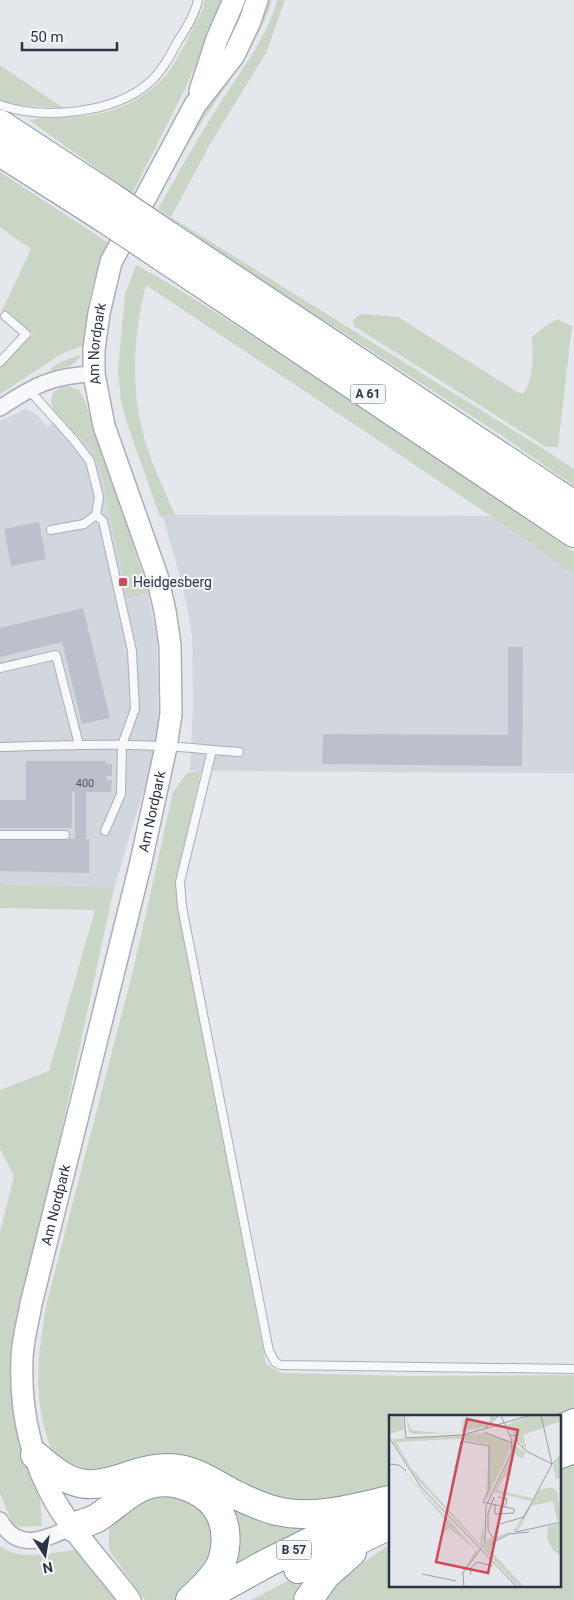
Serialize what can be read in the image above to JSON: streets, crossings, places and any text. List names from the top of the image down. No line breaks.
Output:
{"streets":{"highway":["A 61","B 57"],"street":["Am Nordpark"]},"places":{"transit":["Heidgesberg"]},"house_numbers":["400"],"scale_bar":"50 m","north":"bottom"}
